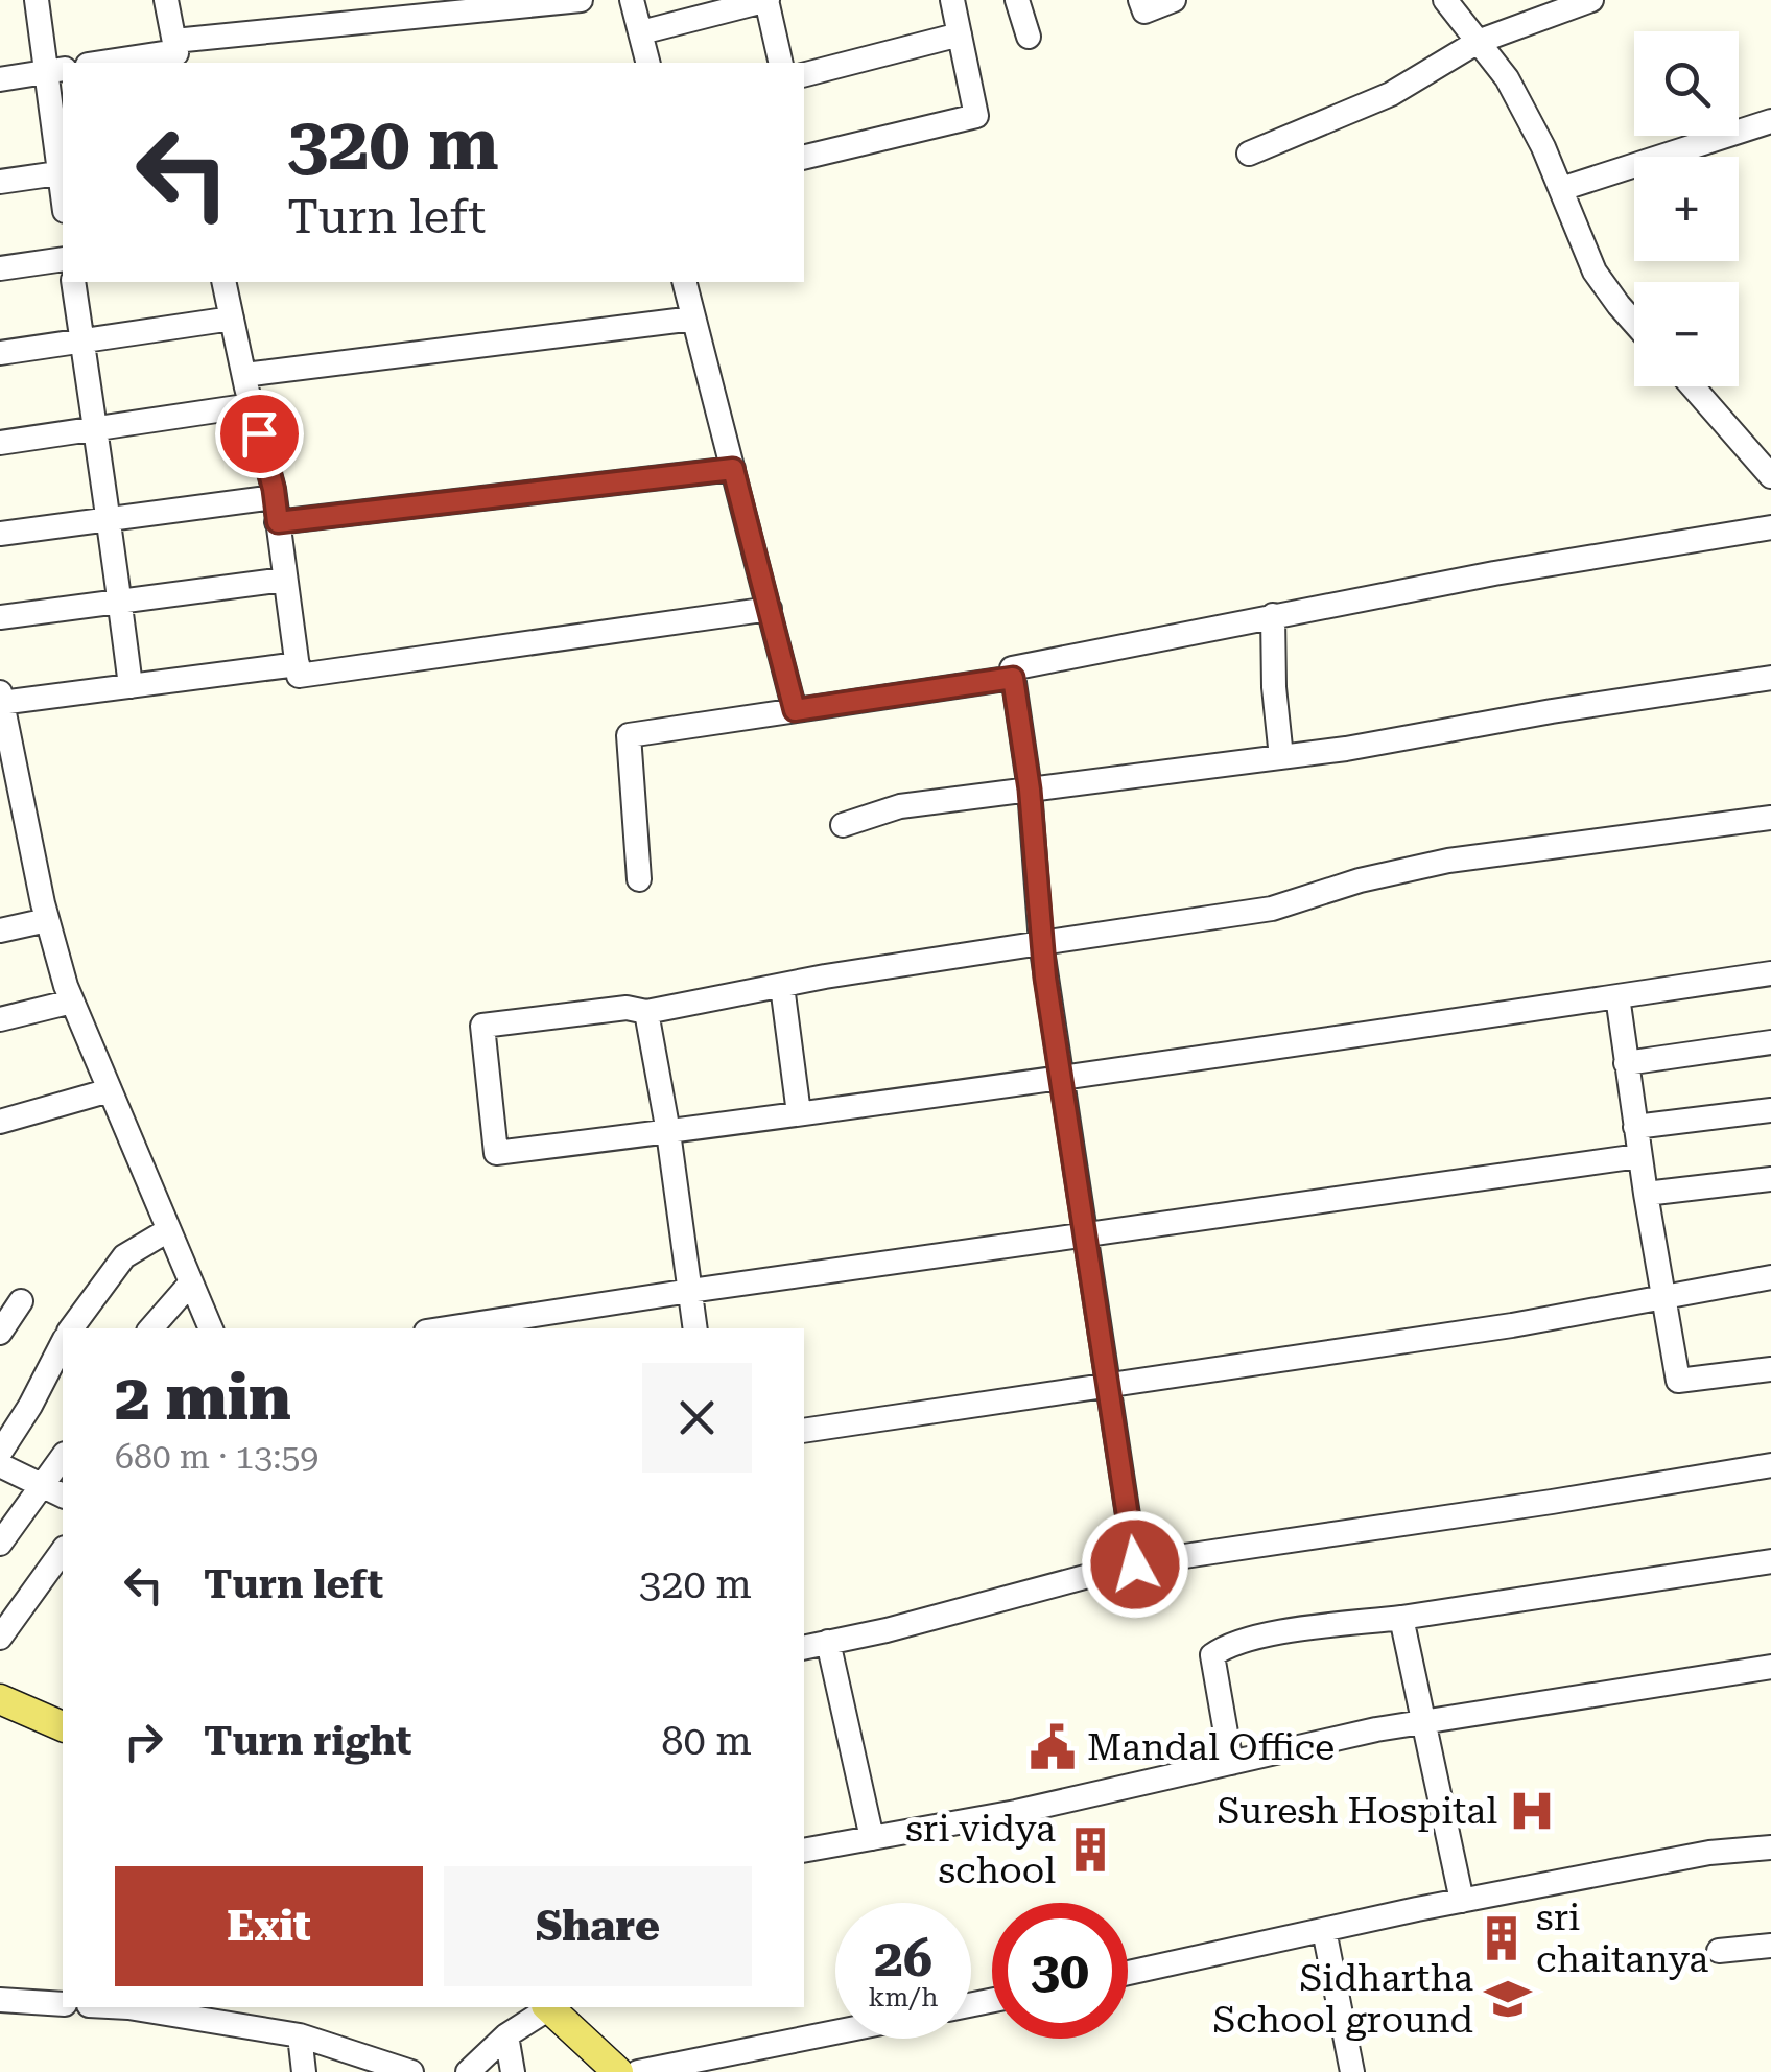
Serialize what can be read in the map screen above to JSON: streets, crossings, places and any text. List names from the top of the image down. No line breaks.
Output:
{"places":{"public building":["Mandal Office"],"hospital":["Suresh Hospital"],"building":["sri vidya school","sri chaitanya"],"school or university":["Sidhartha School ground"]},"page":{"map_buttons":["+","−"],"turn":["320 m","Turn left"],"heading":["2 min","680 m · 13:59"],"list":[{"name":"Turn left","value":"320 m"},{"name":"Turn right","value":"80 m"}],"buttons":["Exit","Share"],"speed":"26 km/h","limit":"30"}}
